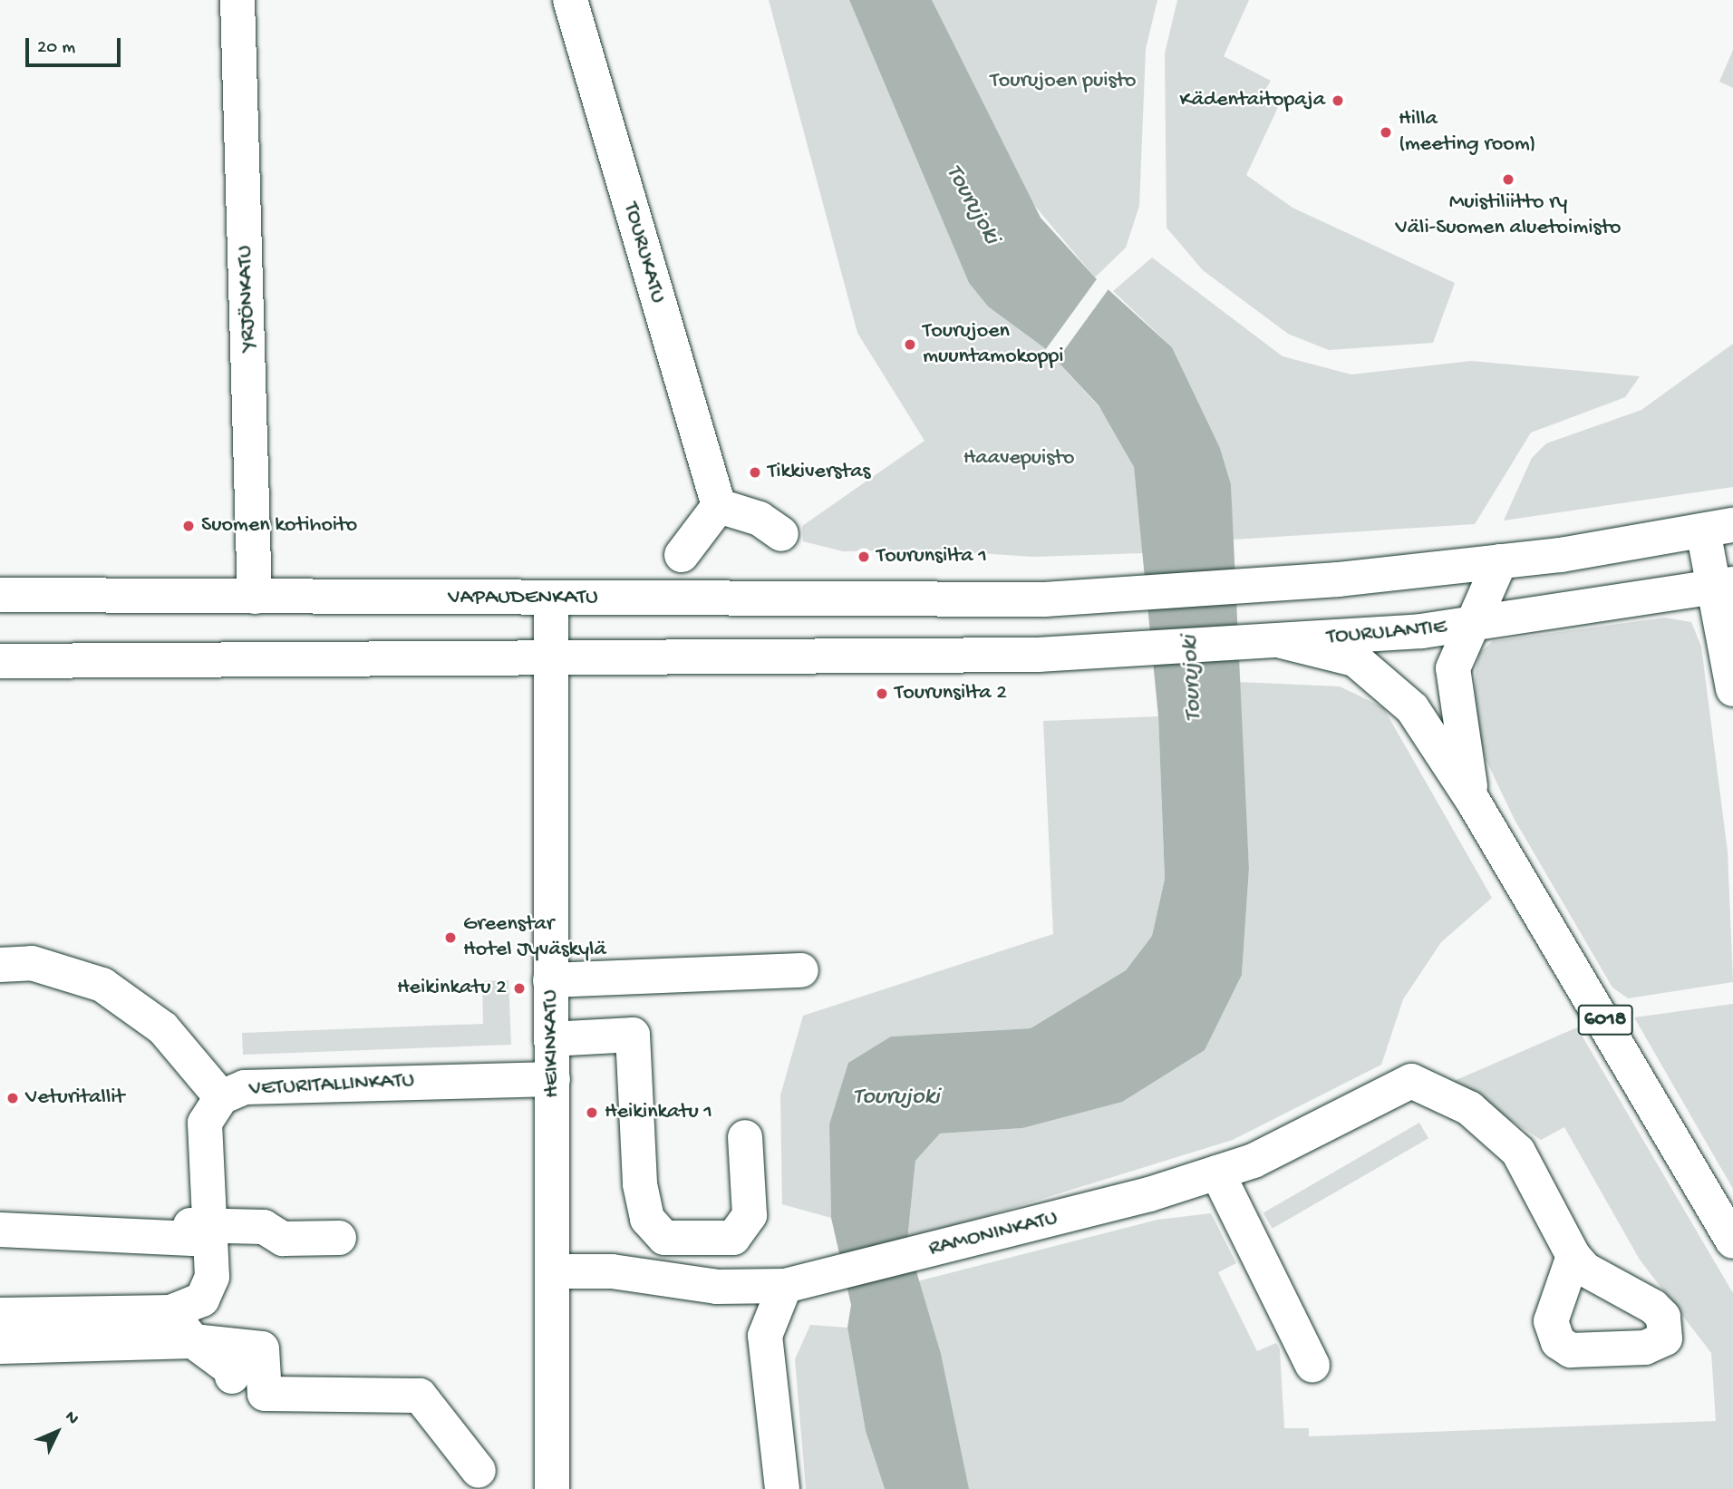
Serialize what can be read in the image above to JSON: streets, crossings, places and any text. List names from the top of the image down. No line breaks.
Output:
{"streets":{"main road":["TOURUKATU","YRJÖNKATU","VAPAUDENKATU","TOURULANTIE","6018","HEIKINKATU","VETURITALLINKATU","RAMONINKATU"]},"crossings":[["YRJÖNKATU","VAPAUDENKATU"],["VAPAUDENKATU","HEIKINKATU"],["TOURULANTIE","6018"],["6018","HEIKINKATU"],["HEIKINKATU","VETURITALLINKATU"],["HEIKINKATU","RAMONINKATU"]],"water":["Tourujoki"],"parks":["Tourujoen puisto","Haavepuisto"],"places":["Kädentaitopaja","Hilla (meeting room)","Muistiliitto ry Väli-Suomen aluetoimisto","Tourujoen muuntamokoppi","Tikkiverstas","Suomen kotihoito","Tourunsilta 1","Tourunsilta 2","Greenstar Hotel Jyväskylä","Heikinkatu 2","Veturitallit","Heikinkatu 1"],"scale_bar":"20 m","north":"top right"}
